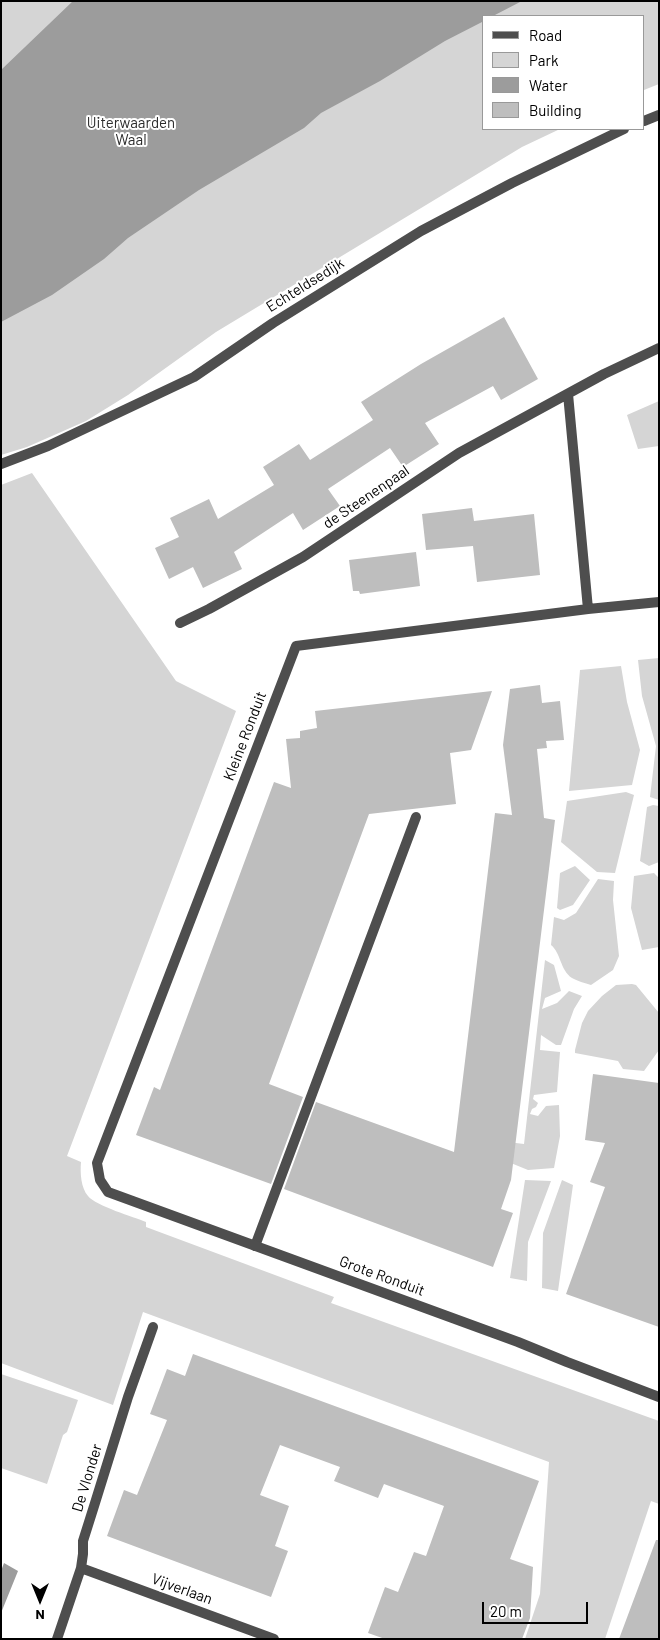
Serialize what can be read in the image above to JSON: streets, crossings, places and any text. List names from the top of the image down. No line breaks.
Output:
{"streets":{"street":["Echteldsedijk","de Steenenpaal","Kleine Ronduit","Grote Ronduit","De Vlonder","Vijverlaan"]},"crossings":[["Kleine Ronduit","Grote Ronduit"],["De Vlonder","Vijverlaan"]],"parks":["Uiterwaarden Waal"],"legend":["Road","Park","Water","Building"],"scale_bar":"20 m","north":"bottom"}
